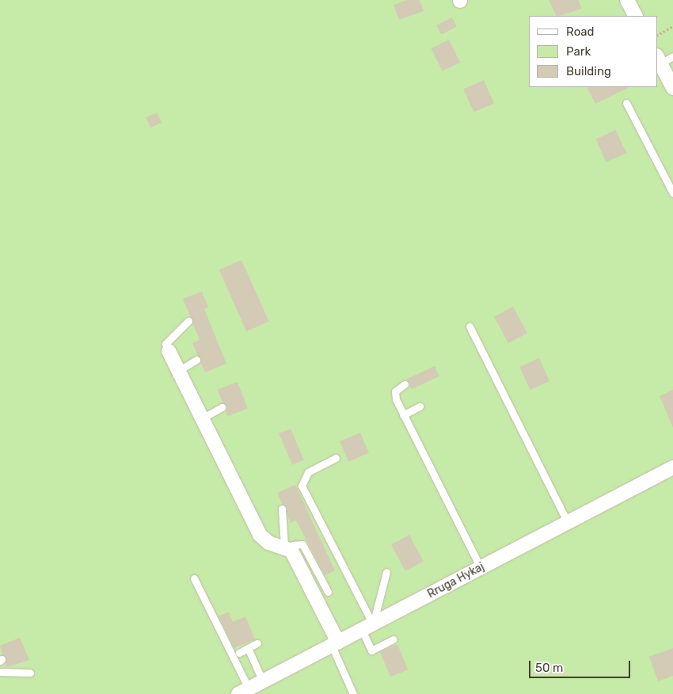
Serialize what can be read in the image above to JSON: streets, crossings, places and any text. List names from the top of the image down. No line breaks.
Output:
{"streets":{"street":["Rruga Hykaj"]},"legend":["Road","Park","Building"],"scale_bar":"50 m"}
